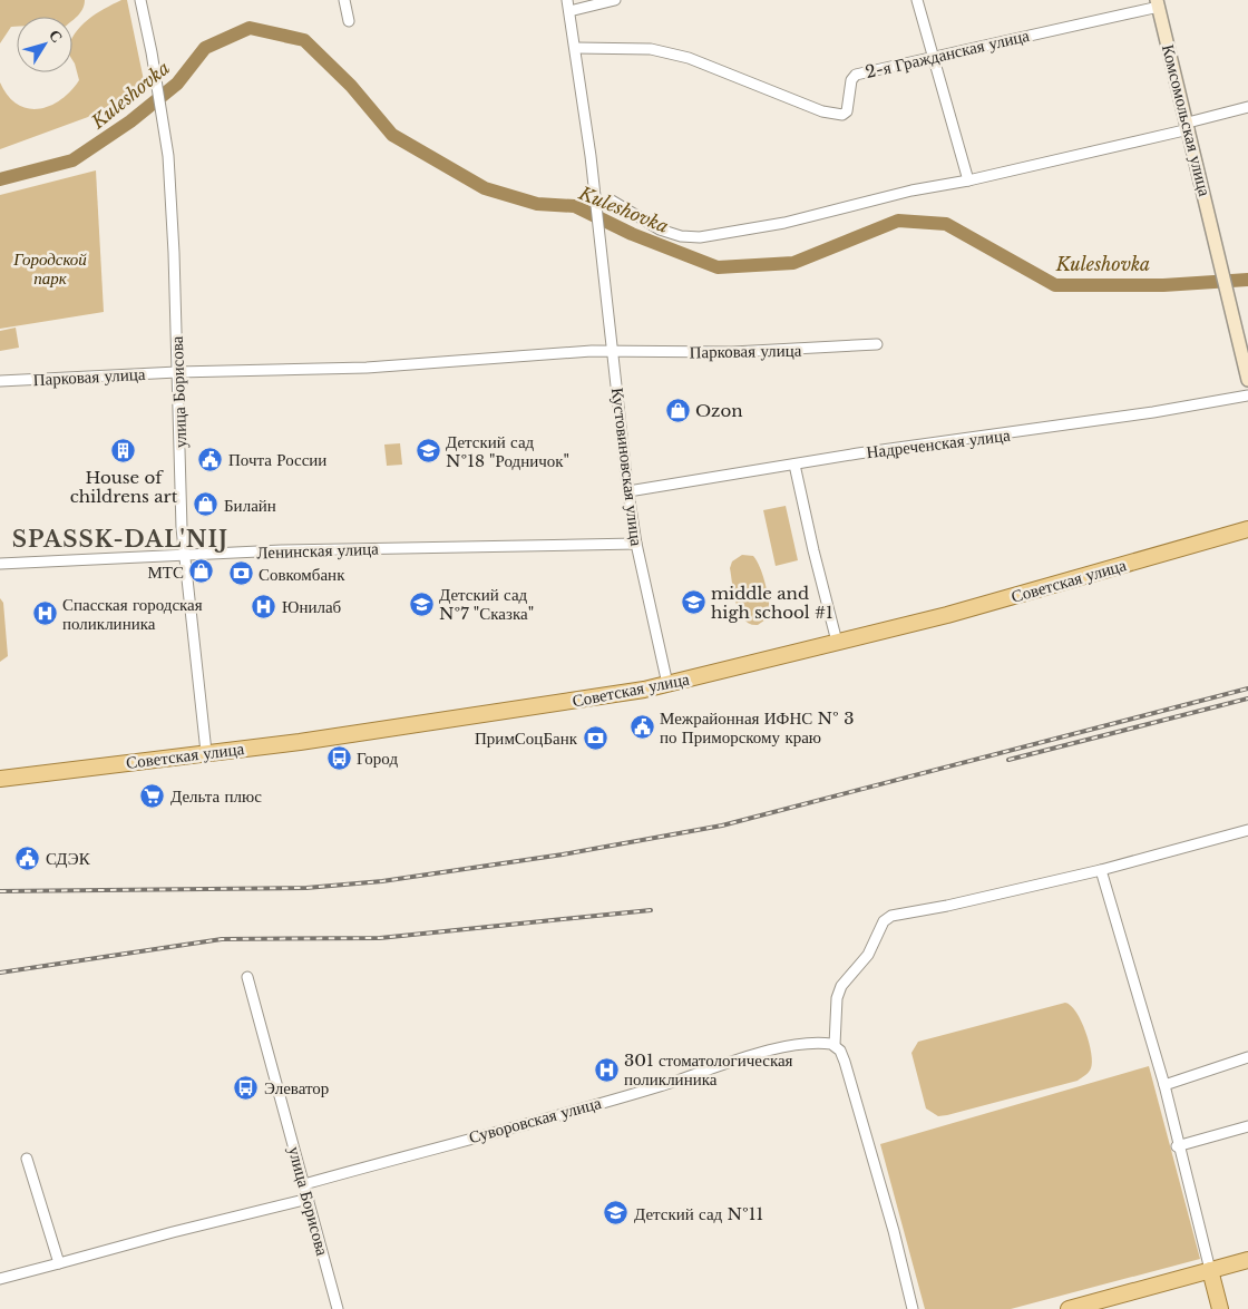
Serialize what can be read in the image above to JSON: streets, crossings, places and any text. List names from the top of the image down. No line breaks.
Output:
{"streets":{"main road":["Комсомольская улица","Советская улица"],"street":["2-я Гражданская улица","Парковая улица","улица Борисова","Надреченская улица","Кустовиновская улица","Ленинская улица","Суворовская улица"]},"crossings":[["2-я Гражданская улица","Комсомольская улица"],["2-я Гражданская улица","Кустовиновская улица"],["Парковая улица","улица Борисова"],["Парковая улица","Кустовиновская улица"],["улица Борисова","Ленинская улица"],["улица Борисова","Советская улица"],["улица Борисова","Суворовская улица"],["Надреченская улица","Кустовиновская улица"],["Кустовиновская улица","Ленинская улица"],["Кустовиновская улица","Советская улица"]],"districts":["SPASSK-DAL'NIJ"],"water":["Kuleshovka"],"parks":["Городской парк"],"places":{"shop":["Ozon","Билайн","МТС"],"building":["House of childrens art"],"school or university":["Детский сад №18 \"Родничок\"","middle and high school #1","Детский сад №7 \"Сказка\"","Детский сад №11"],"public building":["Почта России","Межрайонная ИФНС № 3 по Приморскому краю","СДЭК"],"bank":["Совкомбанк","ПримСоцБанк"],"hospital":["Юнилаб","Спасская городская поликлиника","301 стоматологическая поликлиника"],"bus stop":["Город","Элеватор"],"supermarket":["Дельта плюс"]},"north":"top right"}
